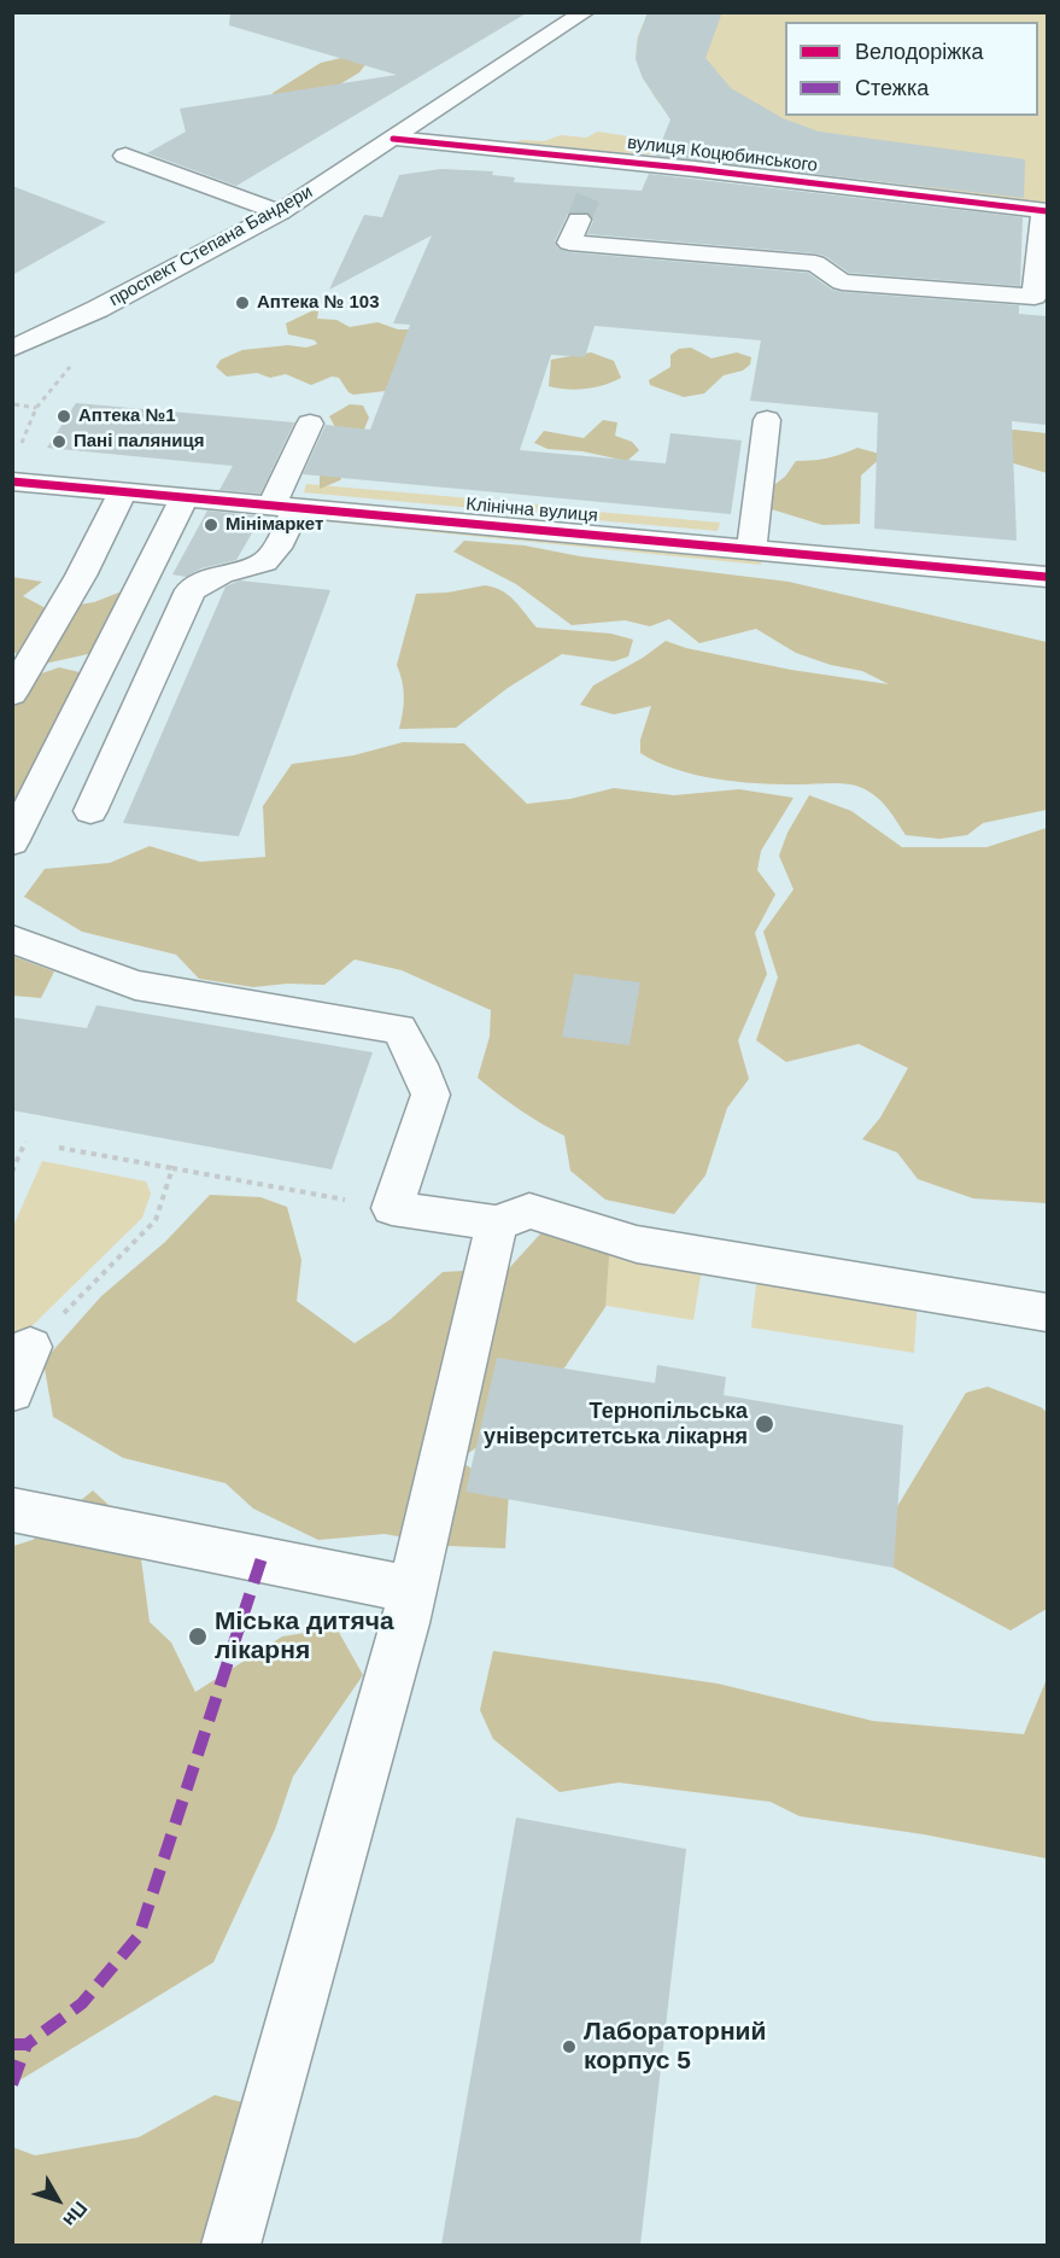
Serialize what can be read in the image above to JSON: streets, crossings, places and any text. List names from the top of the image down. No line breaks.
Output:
{"streets":{"street":["вулиця Коцюбинського","проспект Степана Бандери","Клінічна вулиця"]},"crossings":[["вулиця Коцюбинського","проспект Степана Бандери"]],"places":["Аптека № 103","Аптека №1","Пані паляниця","Мінімаркет","Тернопільська університетська лікарня","Міська дитяча лікарня","Лабораторний корпус 5"],"legend":["Велодоріжка","Стежка"],"north":"bottom right"}
